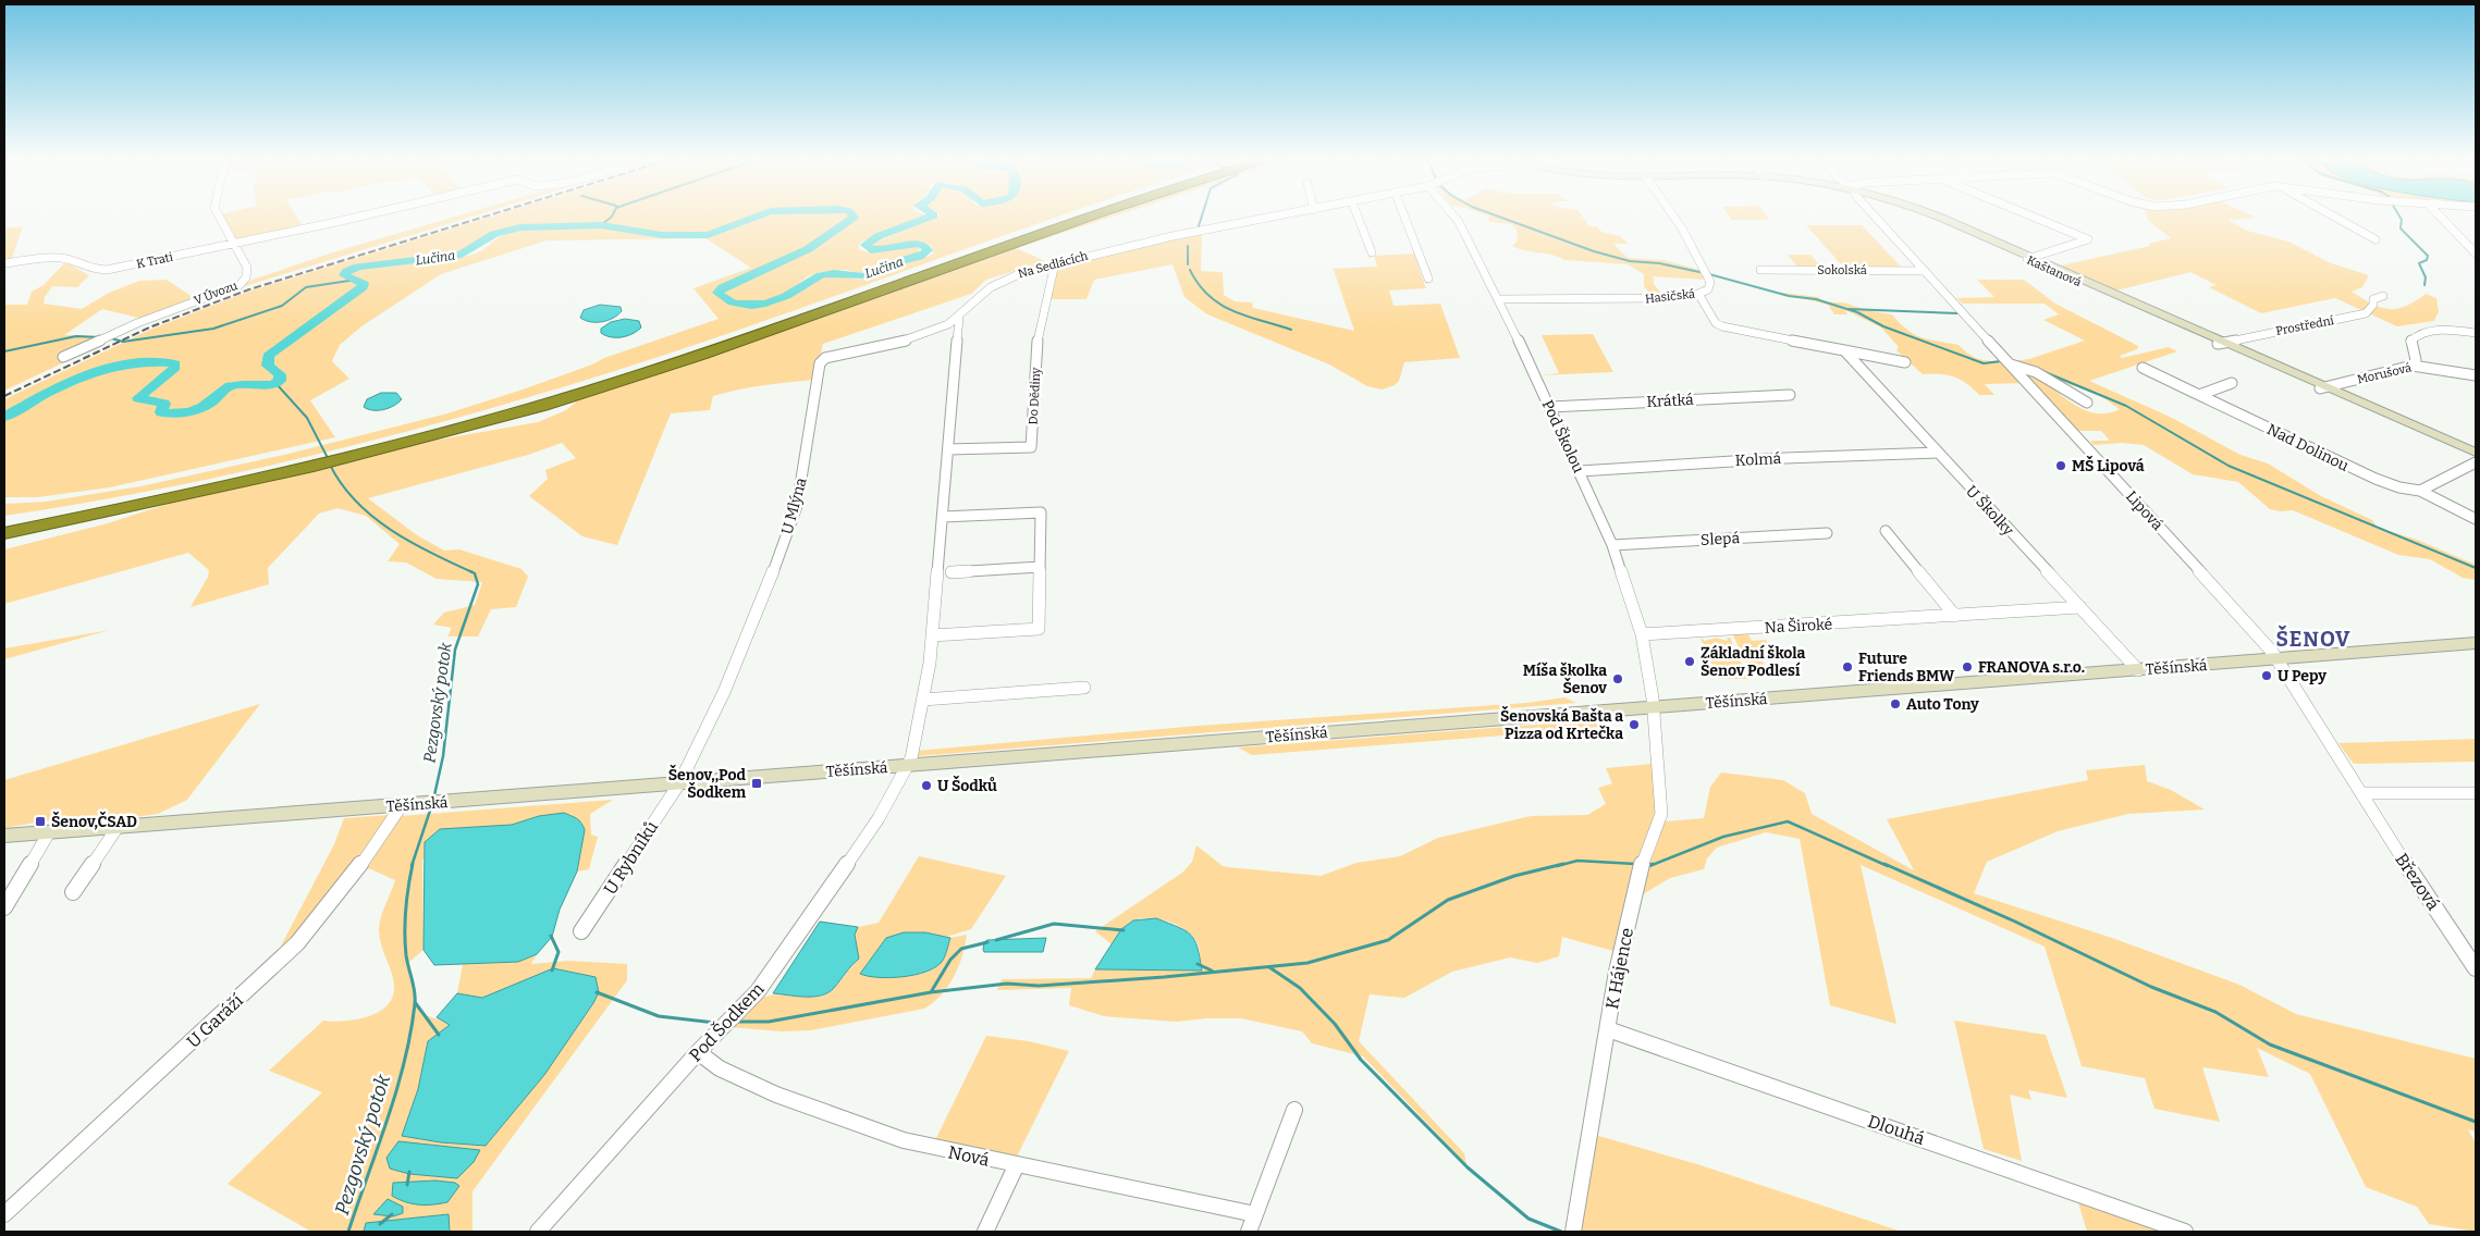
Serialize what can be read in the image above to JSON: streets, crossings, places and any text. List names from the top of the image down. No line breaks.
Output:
{"streets":{"main road":["Kaštanová","Těšínská"],"street":["K Trati","Na Sedlácích","Sokolská","V Úvozu","Hasičská","Prostřední","Morušová","Do Dědiny","Krátká","Pod Školou","Nad Dolinou","Kolmá","U Mlýna","U Školky","Lipová","Slepá","Na Široké","U Rybníků","Březová","K Hájence","U Garáží","Pod Šodkem","Dlouhá","Nová"]},"crossings":[["K Trati","V Úvozu"],["Na Sedlácích","Do Dědiny"],["Na Sedlácích","U Mlýna"],["Sokolská","Lipová"],["Kaštanová","Prostřední"],["Kaštanová","Morušová"],["Hasičská","Pod Školou"],["Krátká","Pod Školou"],["Pod Školou","Kolmá"],["Pod Školou","Slepá"],["Pod Školou","Na Široké"],["Pod Školou","Těšínská"],["Pod Školou","K Hájence"],["Kolmá","U Školky"],["U Mlýna","Těšínská"],["U Mlýna","U Rybníků"],["U Školky","Na Široké"],["U Školky","Těšínská"],["Lipová","Těšínská"],["Lipová","Březová"],["Těšínská","U Rybníků"],["Těšínská","Březová"],["Těšínská","K Hájence"],["Těšínská","U Garáží"],["Těšínská","Pod Šodkem"],["K Hájence","Dlouhá"],["Pod Šodkem","Nová"]],"districts":["ŠENOV"],"water":["Lučina","Pezgovský potok"],"places":{"other":["MŠ Lipová","Základní škola Šenov Podlesí","Future Friends BMW","FRANOVA s.r.o.","U Pepy","Míša školka Šenov","Auto Tony","Šenovská Bašta a Pizza od Krtečka","U Šodků"],"transit":["Šenov,,Pod Šodkem","Šenov,ČSAD"]}}
